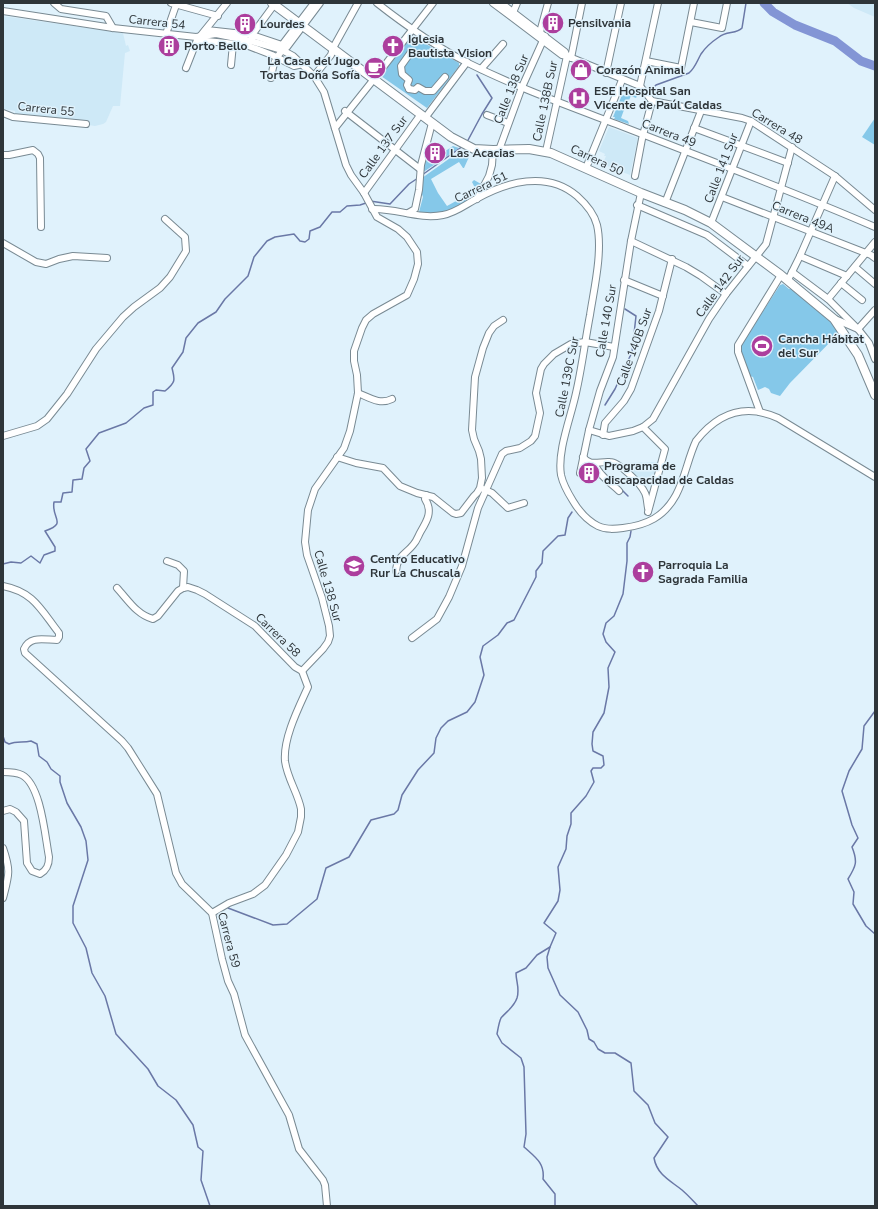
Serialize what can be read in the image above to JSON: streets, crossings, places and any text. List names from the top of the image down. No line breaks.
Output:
{"streets":{"main road":["Carrera 50"],"street":["Carrera 54","Calle 138 Sur","Calle 138B Sur","Carrera 55","Carrera 48","Carrera 49","Calle 137 Sur","Calle 141 Sur","Carrera 51","Carrera 49A","Calle 142 Sur","Calle 140 Sur","Calle 140B Sur","Calle 139C Sur","Carrera 58","Carrera 59"]},"crossings":[["Carrera 54","Calle 138 Sur"],["Carrera 54","Calle 137 Sur"],["Carrera 54","Carrera 51"],["Calle 138 Sur","Carrera 49"],["Calle 138 Sur","Carrera 50"],["Calle 138 Sur","Carrera 51"],["Calle 138 Sur","Carrera 58"],["Calle 138B Sur","Carrera 49"],["Calle 138B Sur","Carrera 50"],["Carrera 48","Calle 141 Sur"],["Carrera 48","Calle 142 Sur"],["Carrera 49","Calle 137 Sur"],["Carrera 49","Calle 141 Sur"],["Carrera 49","Calle 142 Sur"],["Calle 137 Sur","Carrera 50"],["Calle 137 Sur","Carrera 51"],["Carrera 50","Calle 141 Sur"],["Carrera 50","Calle 142 Sur"],["Carrera 50","Calle 140 Sur"],["Calle 141 Sur","Carrera 49A"],["Carrera 51","Calle 139C Sur"],["Carrera 49A","Calle 142 Sur"],["Carrera 58","Carrera 59"]],"places":{"building":["Pensilvania","Lourdes","Porto Bello","Las Acacias","Programa de discapacidad de Caldas"],"church":["Iglesia Bautista Vision","Parroquia La Sagrada Familia"],"cafe":["La Casa del Jugo Tortas Doña Sofía"],"shop":["Corazón Animal"],"hospital":["ESE Hospital San Vicente de Paúl Caldas"],"sports":["Cancha Hábitat del Sur"],"school or university":["Centro Educativo Rur La Chuscala"]}}
